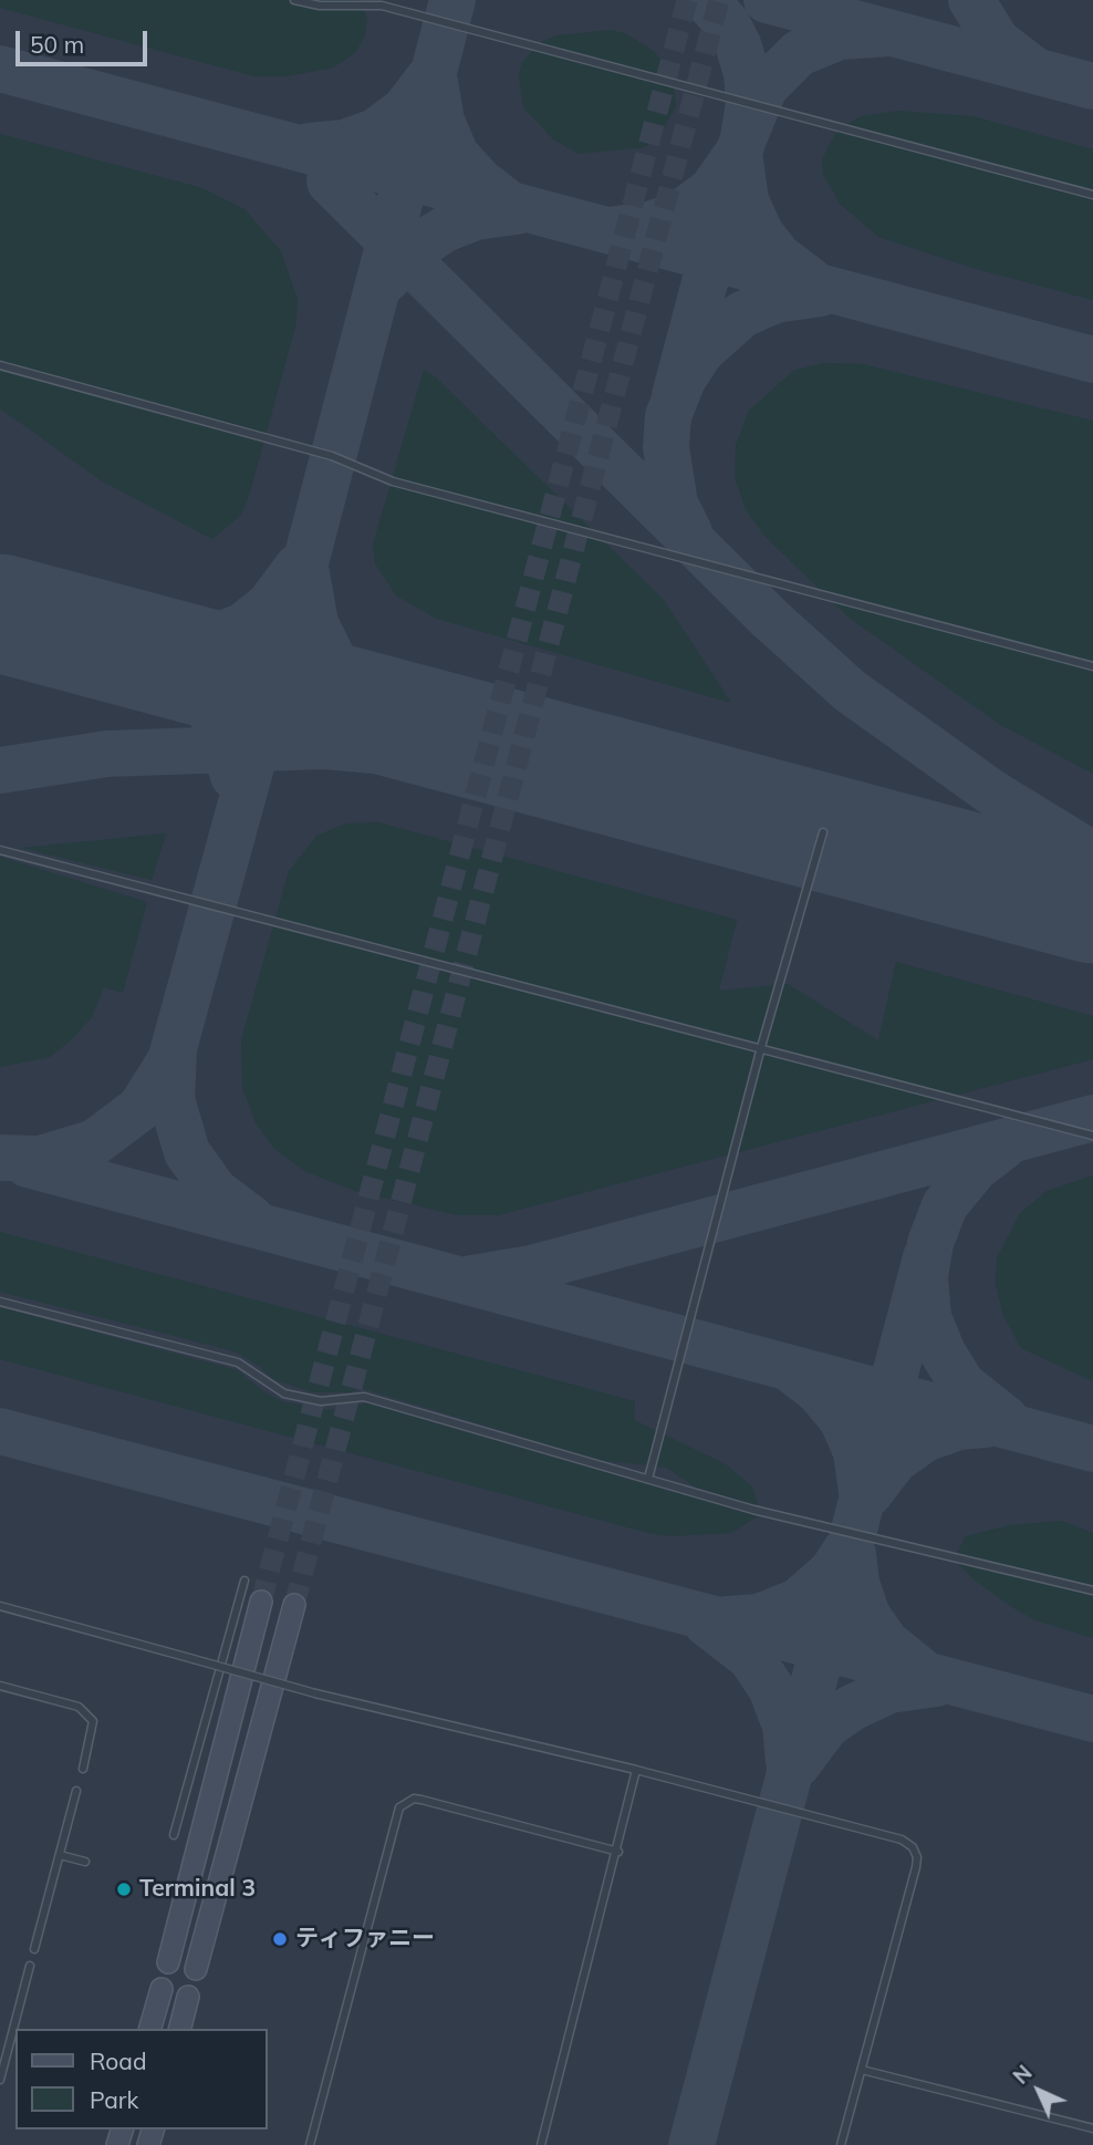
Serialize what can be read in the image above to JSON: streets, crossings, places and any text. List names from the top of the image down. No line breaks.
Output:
{"places":["Terminal 3","ティファニー"],"legend":["Road","Park"],"scale_bar":"50 m","north":"top left"}
